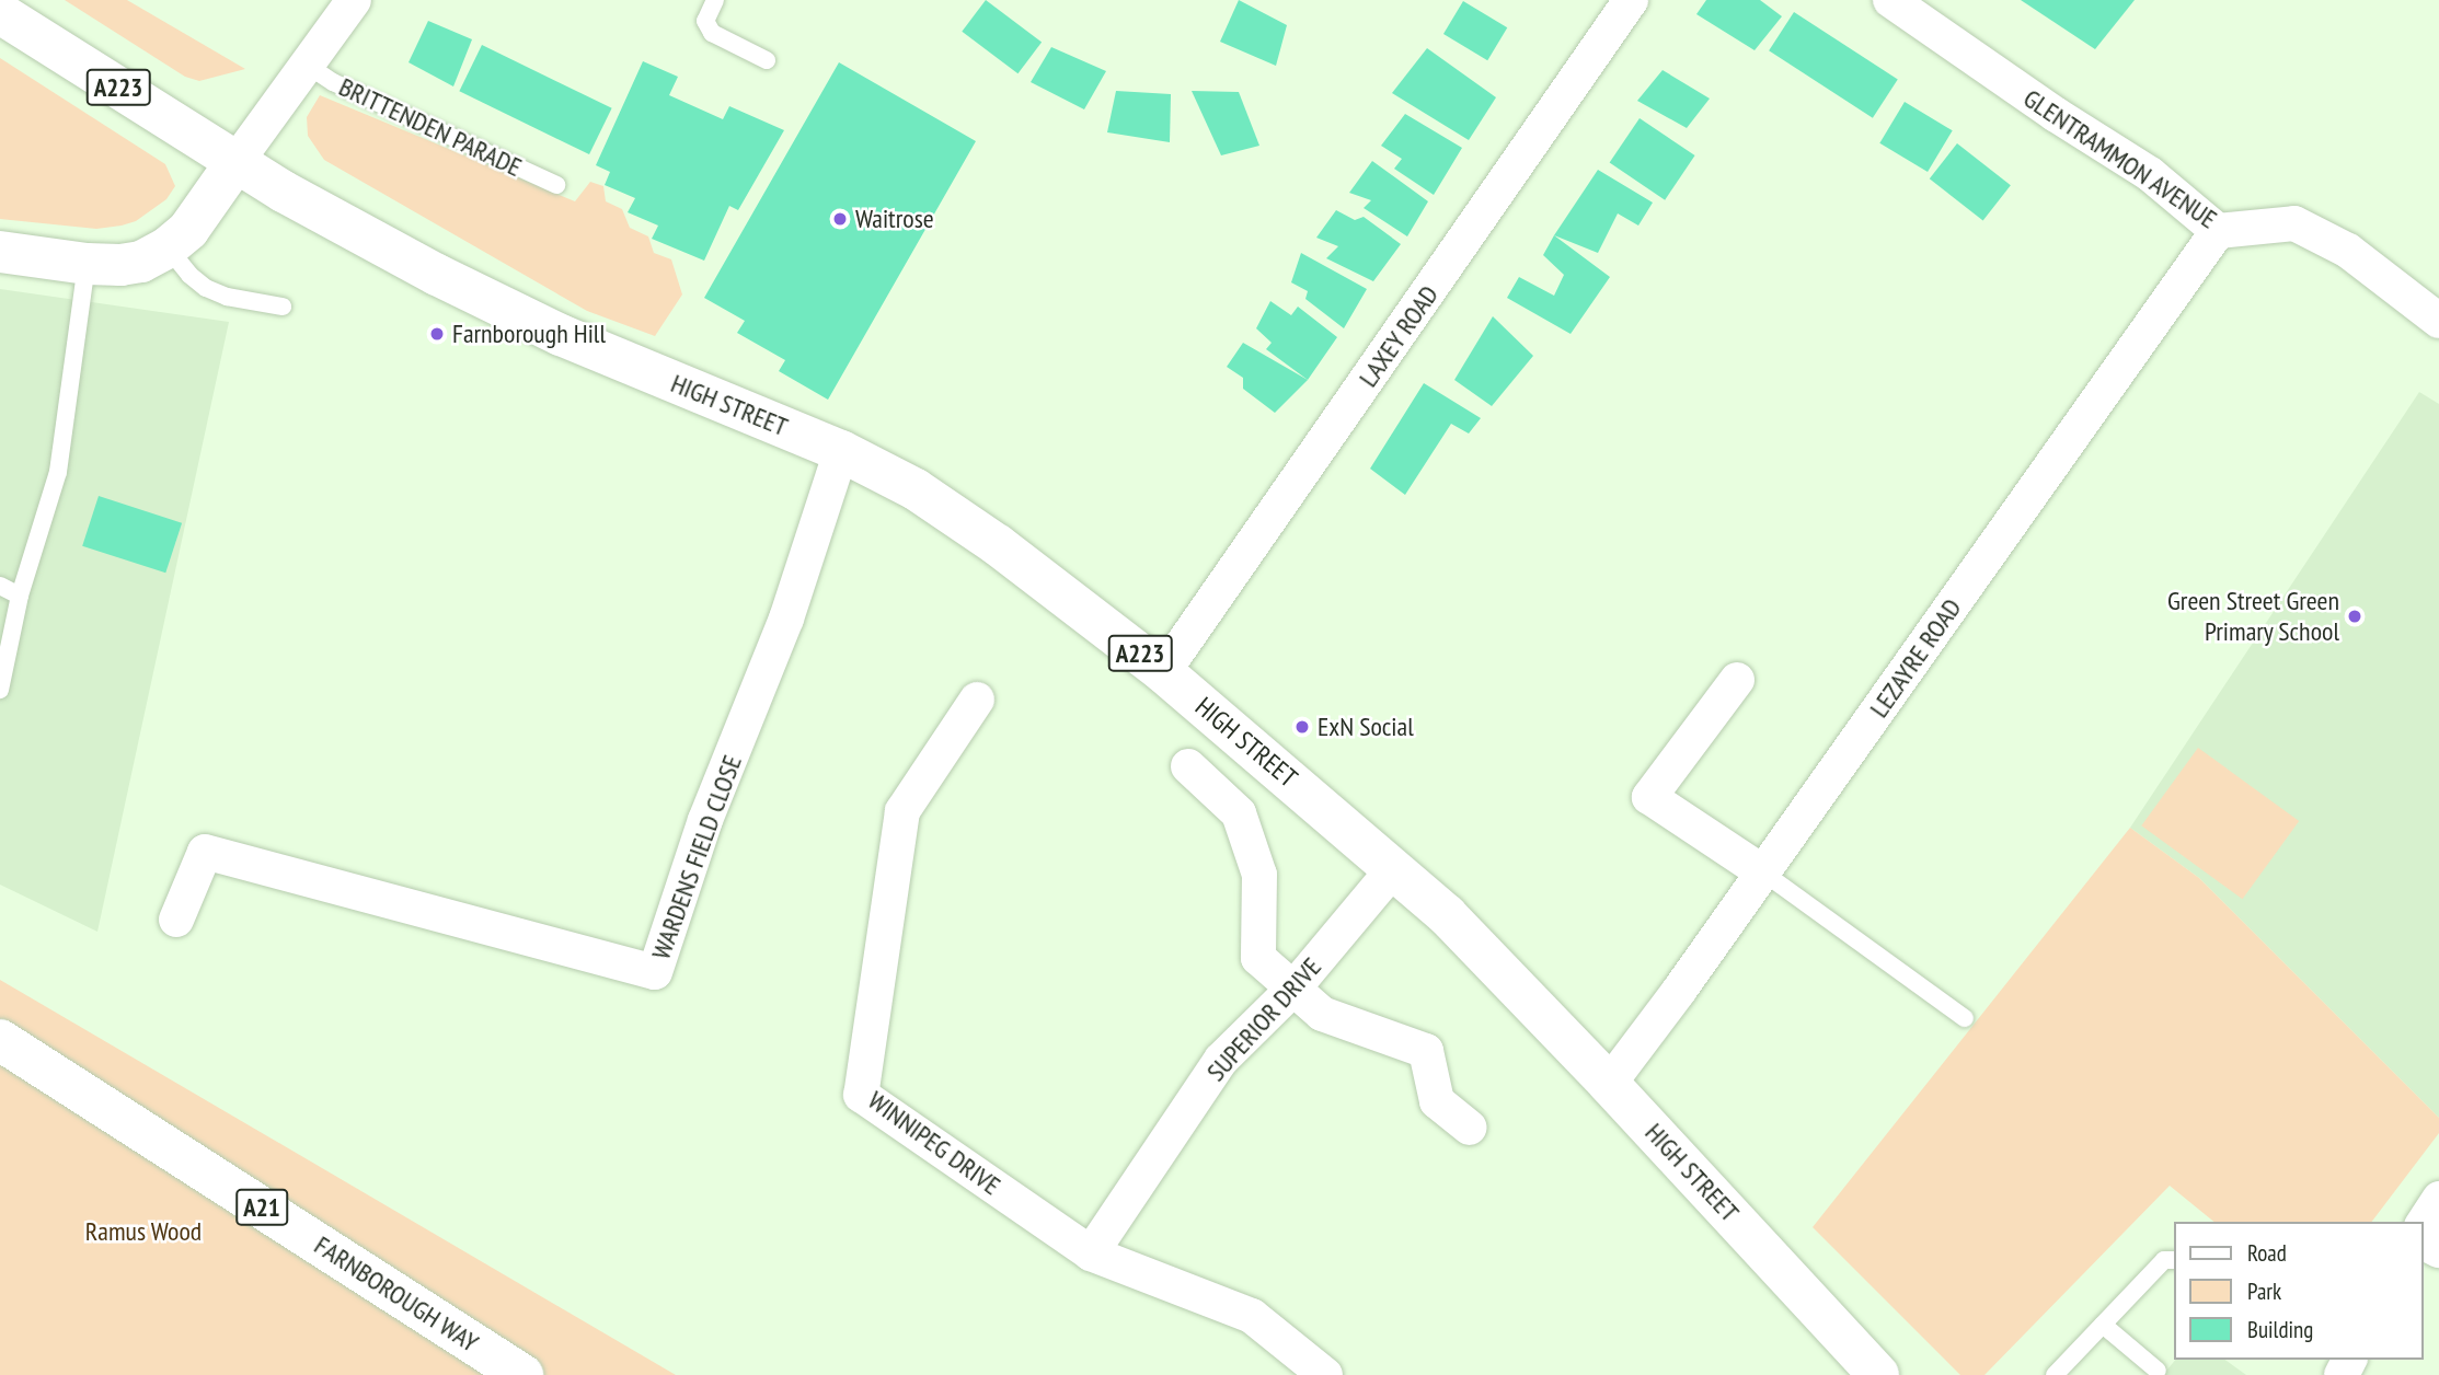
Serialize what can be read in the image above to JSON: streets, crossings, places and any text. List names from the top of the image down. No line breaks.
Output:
{"streets":{"main road":["A223","HIGH STREET","A21","FARNBOROUGH WAY"],"street":["GLENTRAMMON AVENUE","LAXEY ROAD","LEZAYRE ROAD","WARDENS FIELD CLOSE","SUPERIOR DRIVE","WINNIPEG DRIVE"],"lane":["BRITTENDEN PARADE"]},"crossings":[["A223","HIGH STREET"],["GLENTRAMMON AVENUE","LEZAYRE ROAD"],["LAXEY ROAD","HIGH STREET"],["HIGH STREET","LEZAYRE ROAD"],["HIGH STREET","WARDENS FIELD CLOSE"],["HIGH STREET","SUPERIOR DRIVE"],["SUPERIOR DRIVE","WINNIPEG DRIVE"]],"parks":["Ramus Wood"],"places":["Waitrose","Farnborough Hill","Green Street Green Primary School","ExN Social"],"legend":["Road","Park","Building"]}
